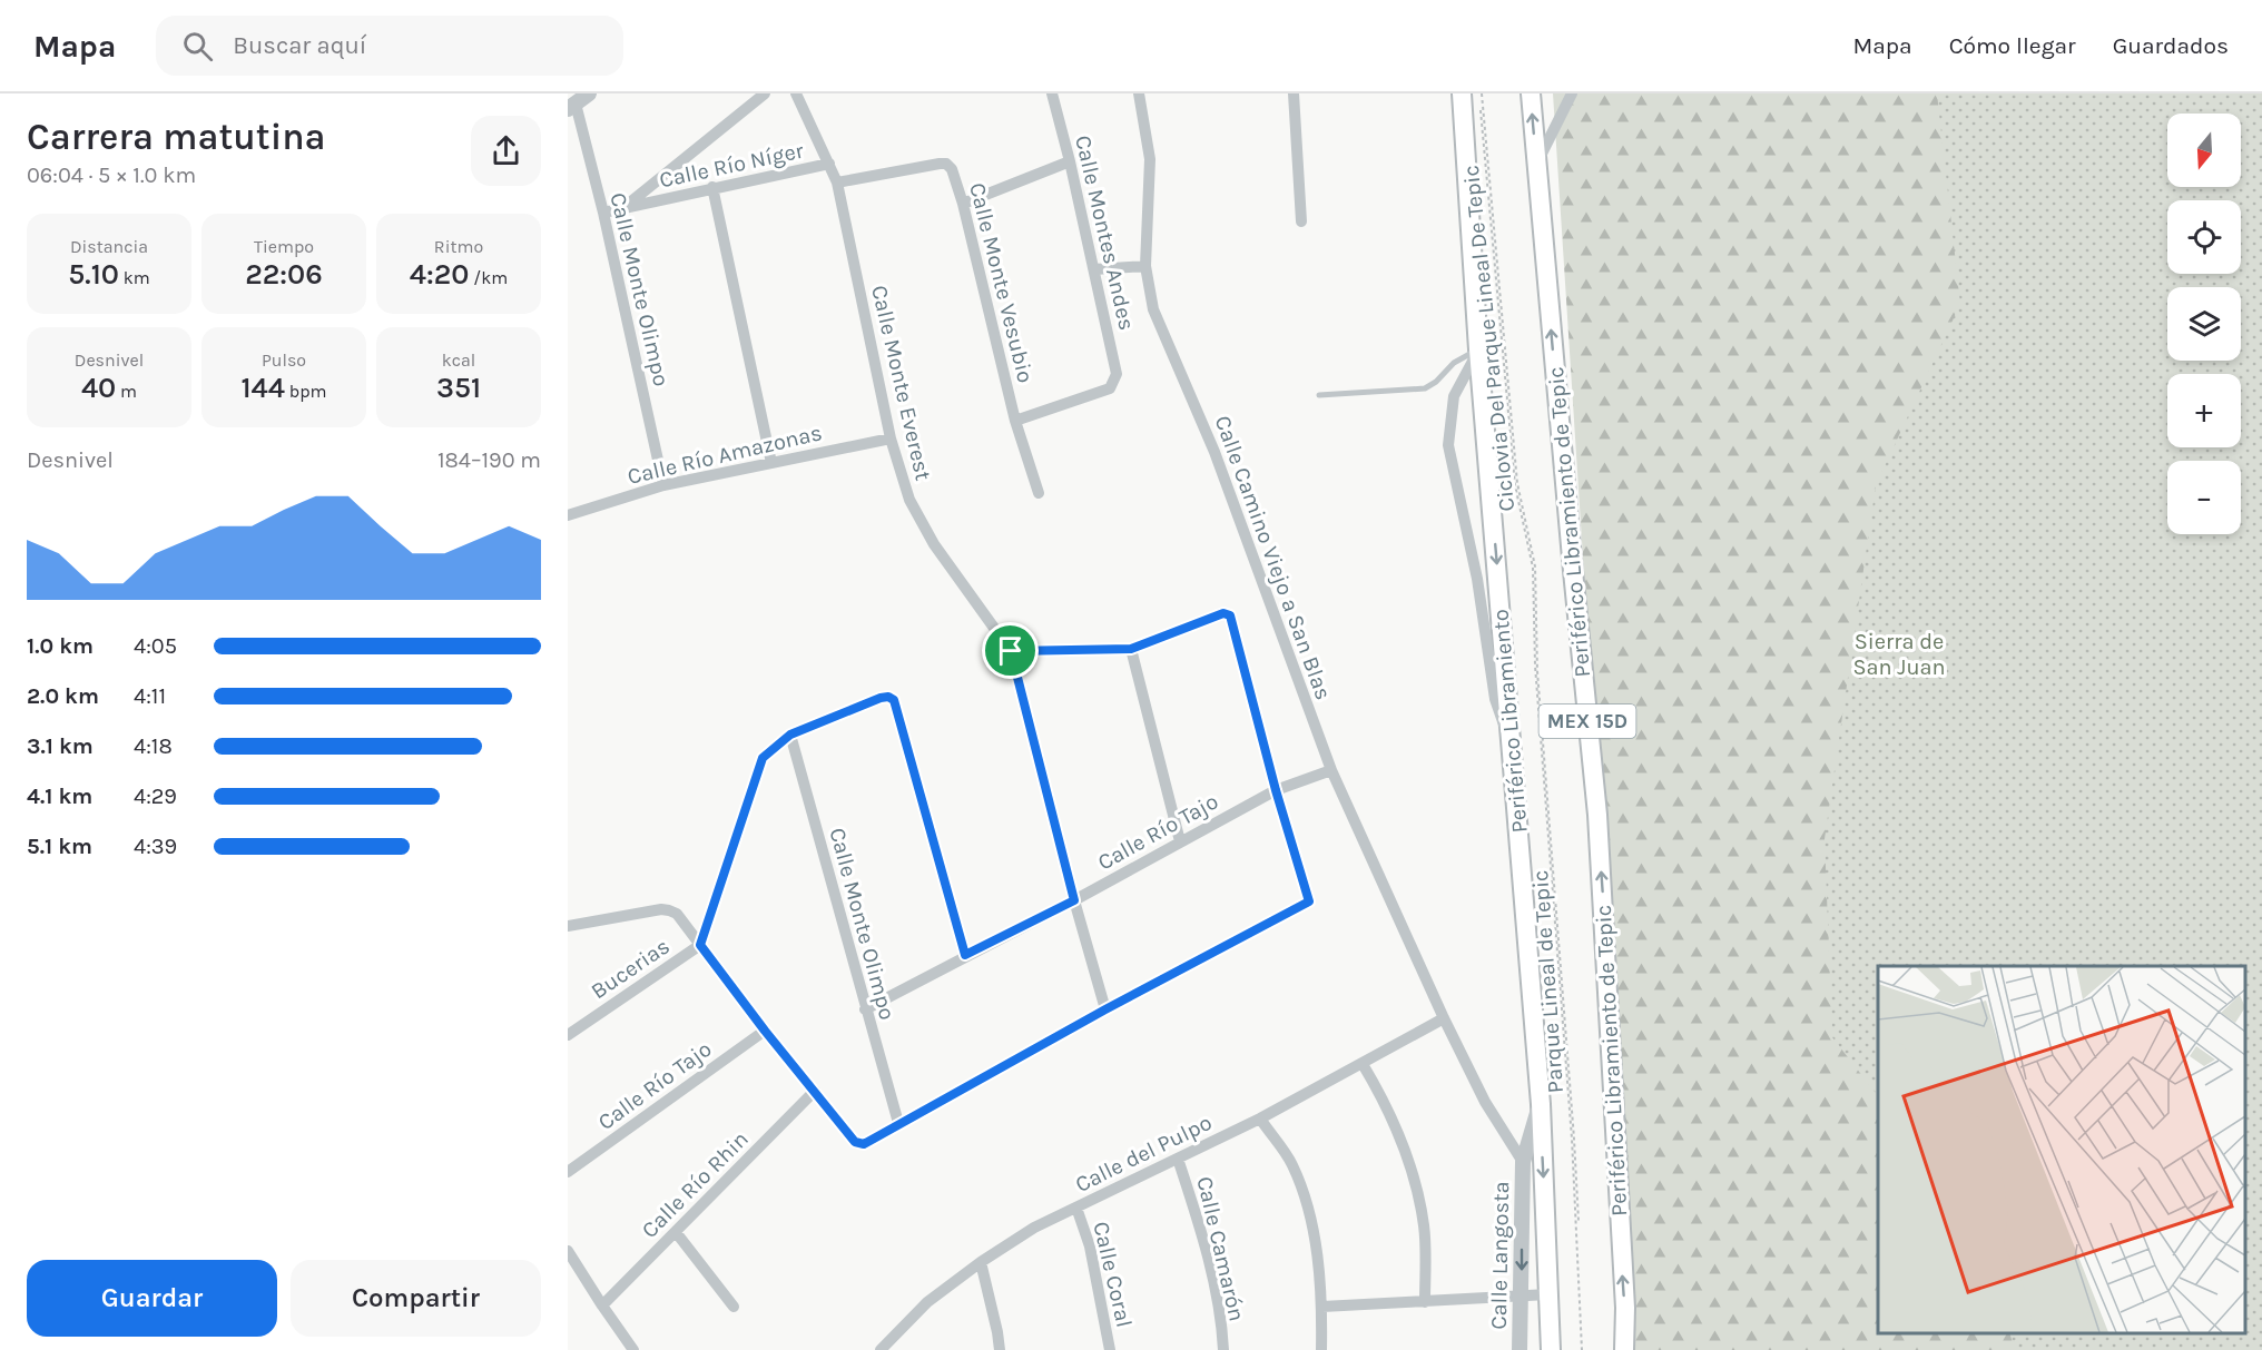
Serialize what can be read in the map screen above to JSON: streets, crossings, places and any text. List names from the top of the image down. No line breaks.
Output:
{"streets":{"highway":["Periférico Libramiento de Tepic","Periférico Libramiento","MEX 15D"],"street":["Calle Río Níger","Calle Montes Andes","Calle Monte Vesubio","Calle Monte Olimpo","Calle Monte Everest","Calle Río Amazonas","Calle Camino Viejo a San Blas","Calle Río Tajo","Bucerias","Calle del Pulpo","Calle Río Rhin","Calle Camarón","Calle Langosta","Calle Coral"],"path":["Parque Lineal de Tepic"]},"crossings":[["Calle Río Níger","Calle Monte Olimpo"],["Calle Río Níger","Calle Monte Everest"],["Calle Montes Andes","Calle Monte Vesubio"],["Calle Monte Vesubio","Calle Monte Everest"],["Calle Monte Olimpo","Calle Río Amazonas"],["Calle Monte Olimpo","Calle Río Tajo"],["Calle Monte Olimpo","Bucerias"],["Calle Monte Everest","Calle Río Amazonas"],["Calle Monte Everest","Calle Río Tajo"],["Calle Camino Viejo a San Blas","Calle Río Tajo"],["Calle Camino Viejo a San Blas","Calle del Pulpo"],["Calle Camino Viejo a San Blas","Calle Langosta"],["Periférico Libramiento","Calle Langosta"],["Calle Río Tajo","Bucerias"],["Calle del Pulpo","Calle Camarón"],["Calle del Pulpo","Calle Langosta"],["Calle del Pulpo","Calle Coral"]],"one_way":["Periférico Libramiento de Tepic","Periférico Libramiento"],"parks":["Sierra de San Juan"],"north":"bottom","page":{"header":"Mapa","search":"Buscar aquí","nav":["Mapa","Cómo llegar","Guardados"],"heading":["Carrera matutina","06:04 · 5 × 1.0 km"],"map_buttons":["+","−"],"stats":[["Distancia","5.10 km"],["Tiempo","22:06"],["Ritmo","4:20 /km"],["Desnivel","40 m"],["Pulso","144 bpm"],["kcal","351"]],"chart":["Desnivel","184–190 m"],"list":[{"name":"1.0 km","note":"4:05"},{"name":"2.0 km","note":"4:11"},{"name":"3.1 km","note":"4:18"},{"name":"4.1 km","note":"4:29"},{"name":"5.1 km","note":"4:39"}],"buttons":["Guardar","Compartir"]}}
